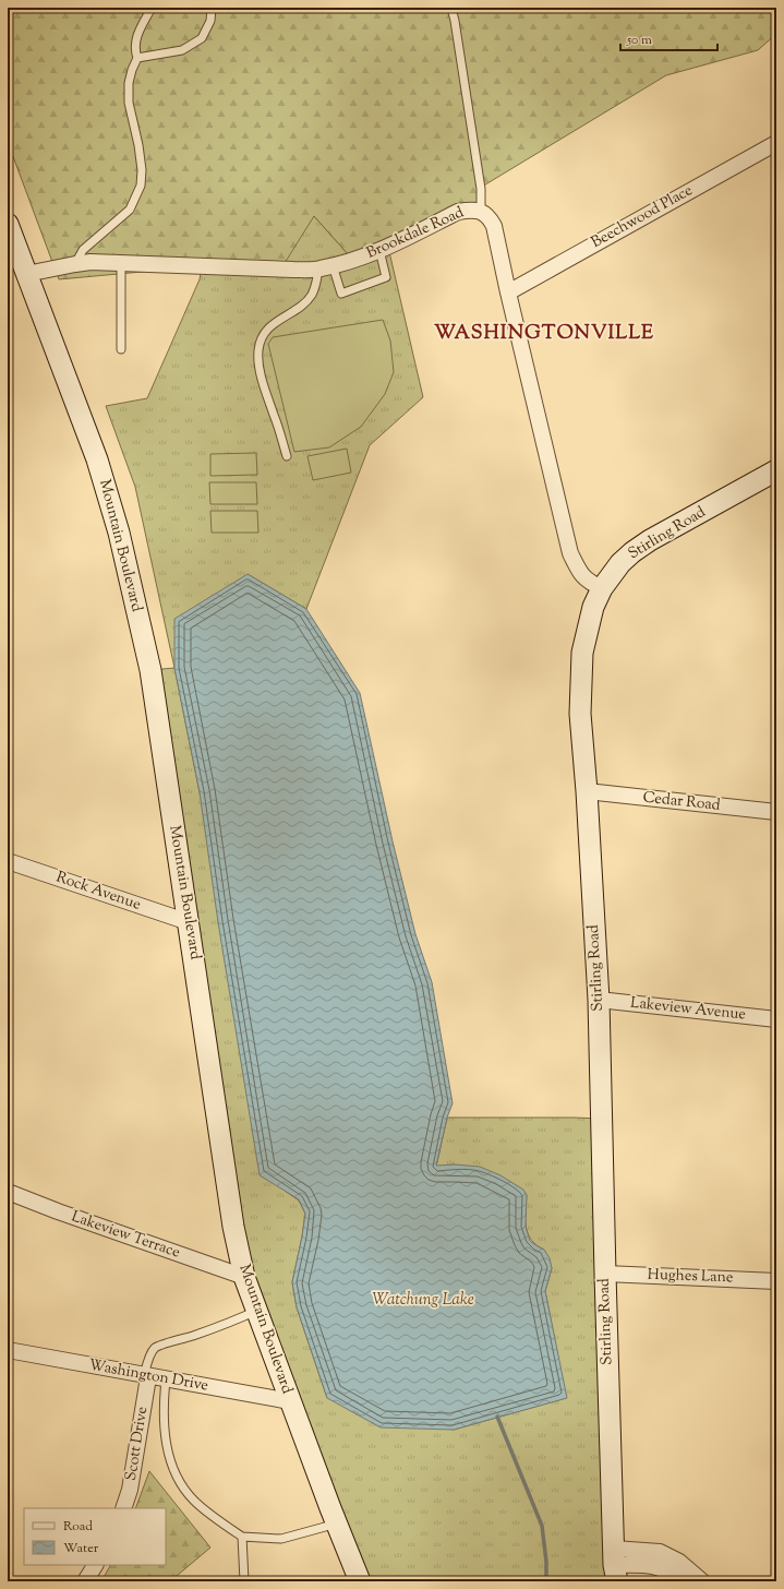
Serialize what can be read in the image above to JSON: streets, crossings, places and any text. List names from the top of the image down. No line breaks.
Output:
{"streets":{"street":["Beechwood Place","Brookdale Road","Stirling Road","Mountain Boulevard","Cedar Road","Rock Avenue","Lakeview Avenue","Lakeview Terrace","Hughes Lane","Washington Drive","Scott Drive"]},"crossings":[["Beechwood Place","Brookdale Road"],["Brookdale Road","Stirling Road"],["Brookdale Road","Mountain Boulevard"],["Stirling Road","Cedar Road"],["Stirling Road","Lakeview Avenue"],["Stirling Road","Hughes Lane"],["Mountain Boulevard","Rock Avenue"],["Mountain Boulevard","Lakeview Terrace"],["Mountain Boulevard","Washington Drive"],["Washington Drive","Scott Drive"]],"districts":["WASHINGTONVILLE"],"water":["Watchung Lake"],"legend":["Road","Water"],"scale_bar":"50 m"}
